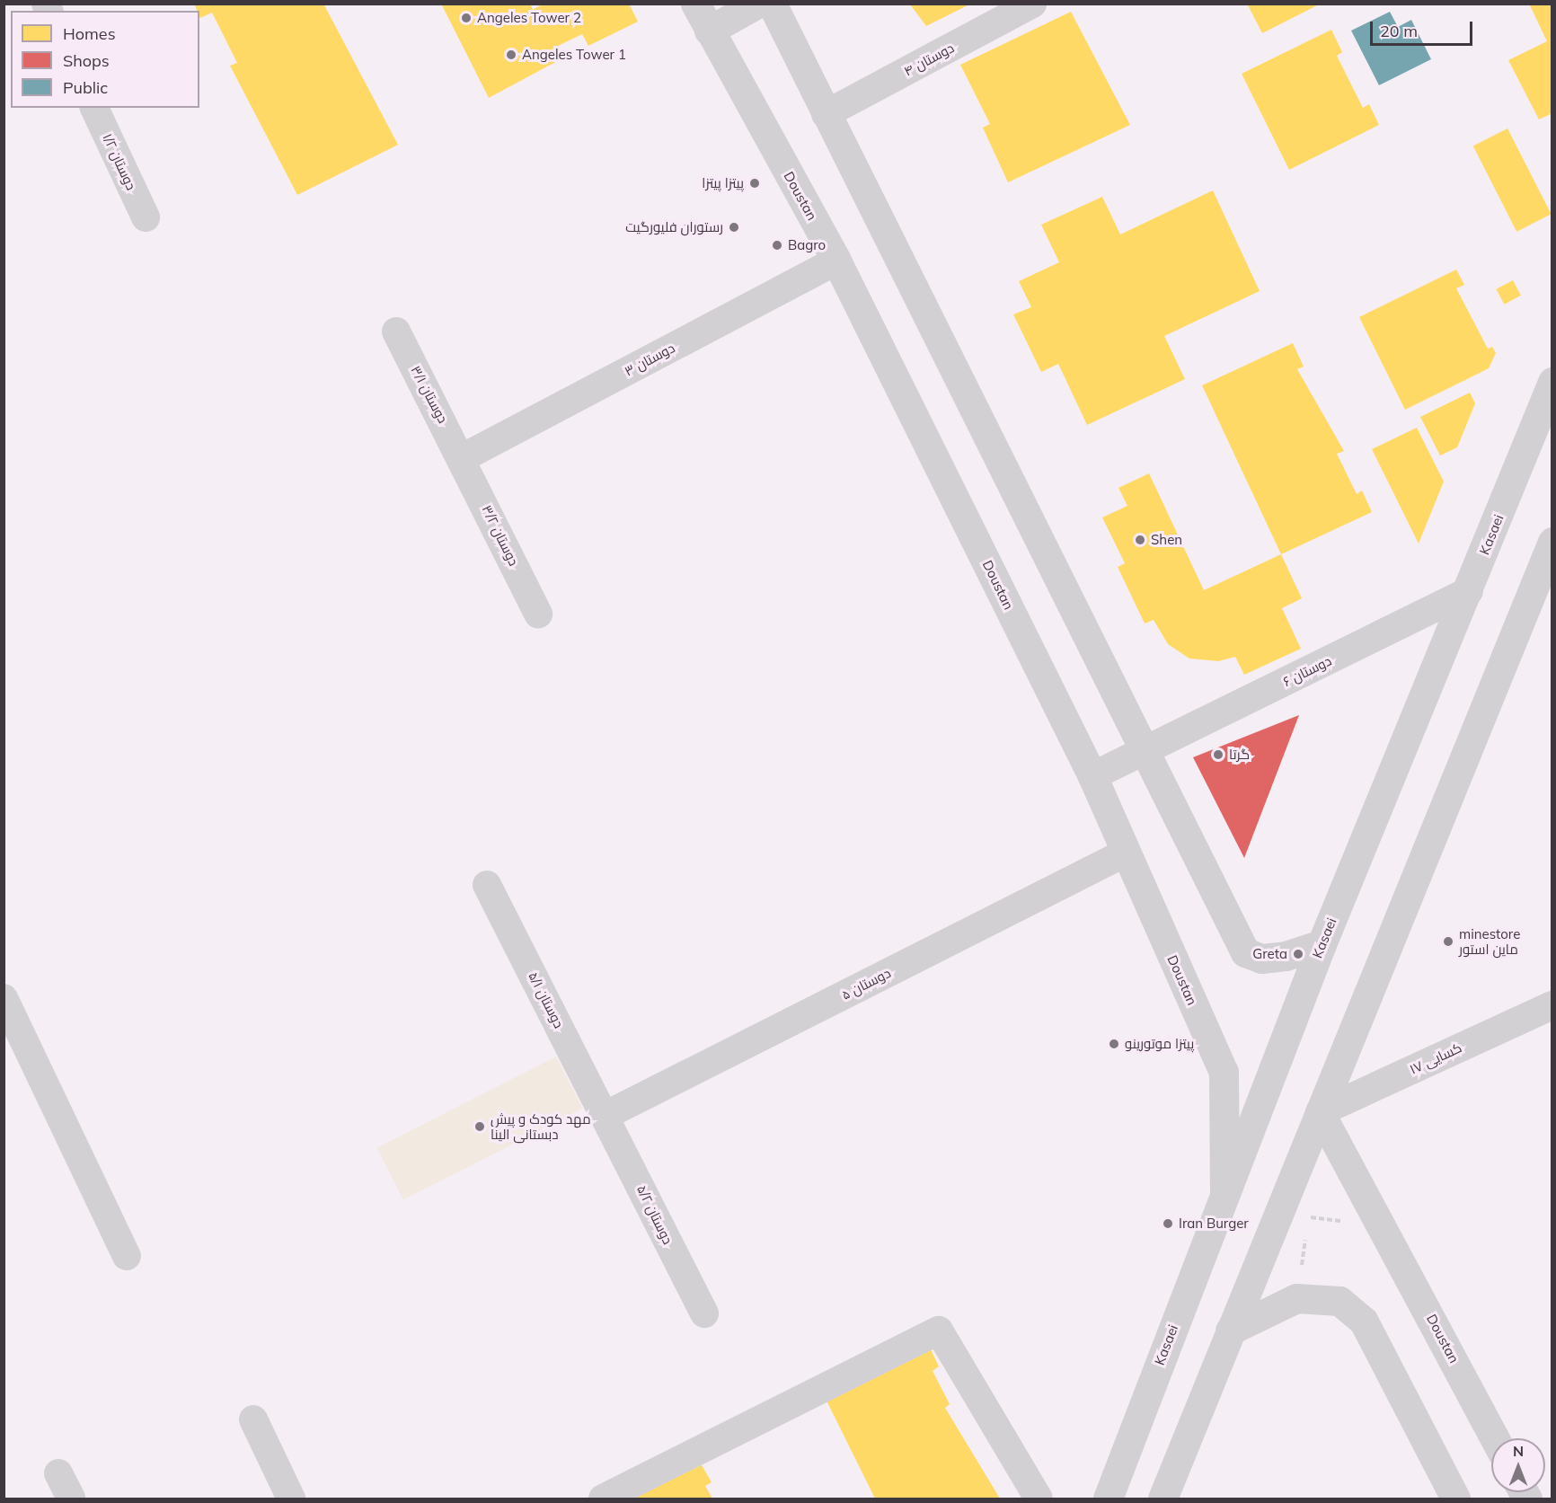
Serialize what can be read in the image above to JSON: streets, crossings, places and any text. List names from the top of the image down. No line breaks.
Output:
{"streets":{"street":["۴ دوستان","۱/۲ دوستان","Doustan","۳ دوستان","۳/۱ دوستان","Kasaei","۳/۲ دوستان","۶ دوستان","۵ دوستان","۵/۱ دوستان","۱۷ کسایی","۵/۲ دوستان"]},"crossings":[["Doustan","۳ دوستان"],["Doustan","Kasaei"],["Doustan","۶ دوستان"],["Doustan","۵ دوستان"],["Doustan","۱۷ کسایی"],["۳ دوستان","۳/۱ دوستان"],["۳ دوستان","۳/۲ دوستان"],["۳/۱ دوستان","۳/۲ دوستان"],["Kasaei","۶ دوستان"],["۵ دوستان","۵/۱ دوستان"],["۵ دوستان","۵/۲ دوستان"],["۵/۱ دوستان","۵/۲ دوستان"]],"places":["Angeles Tower 2","Angeles Tower 1","پیتزا پیتزا","رستوران فلیورگیت","Bagro","Shen","گرتا","minestore ماین استور","Greta","پیتزا موتورینو","مهد کودک و پیش دبستانی الینا","Iran Burger"],"legend":["Homes","Shops","Public"],"scale_bar":"20 m","north":"top"}
